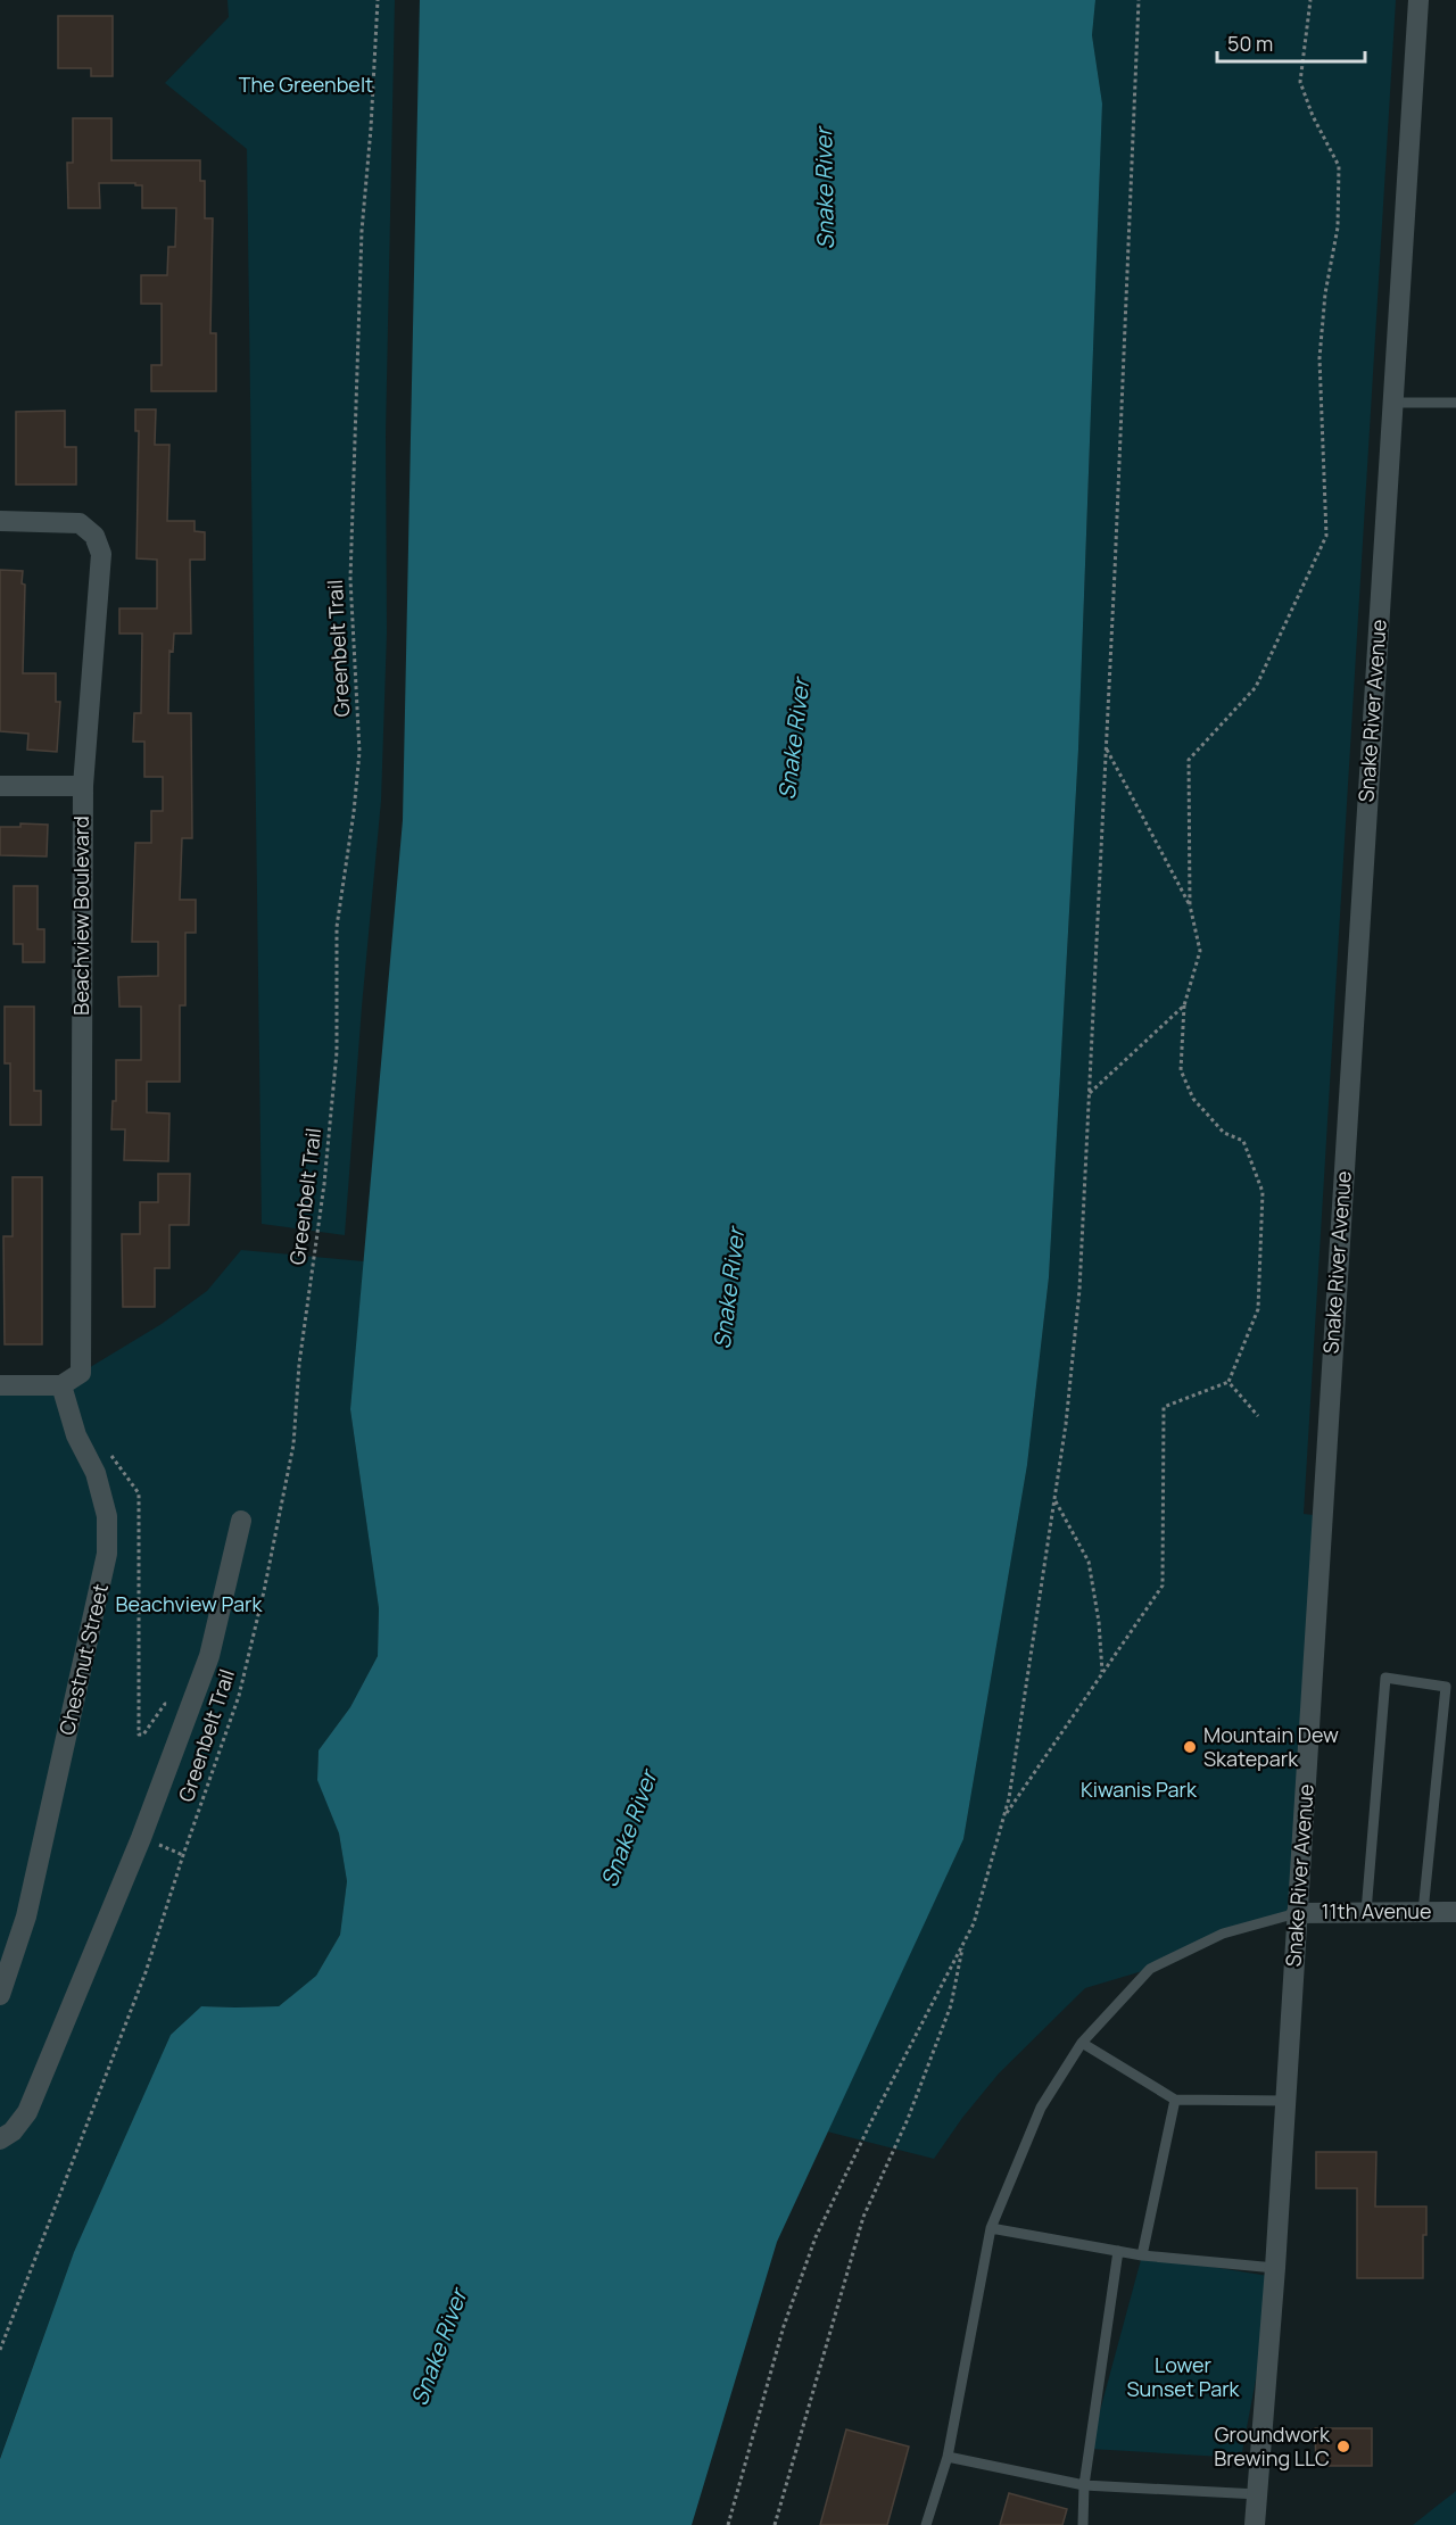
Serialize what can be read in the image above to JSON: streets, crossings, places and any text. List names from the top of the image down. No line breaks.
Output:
{"streets":{"street":["Snake River Avenue","Beachview Boulevard","Chestnut Street","11th Avenue"],"path":["Greenbelt Trail"]},"crossings":[["Snake River Avenue","11th Avenue"],["Beachview Boulevard","Chestnut Street"]],"water":["Snake River"],"parks":["The Greenbelt","Beachview Park","Kiwanis Park","Lower Sunset Park"],"places":["Mountain Dew Skatepark","Groundwork Brewing LLC"],"scale_bar":"50 m"}
